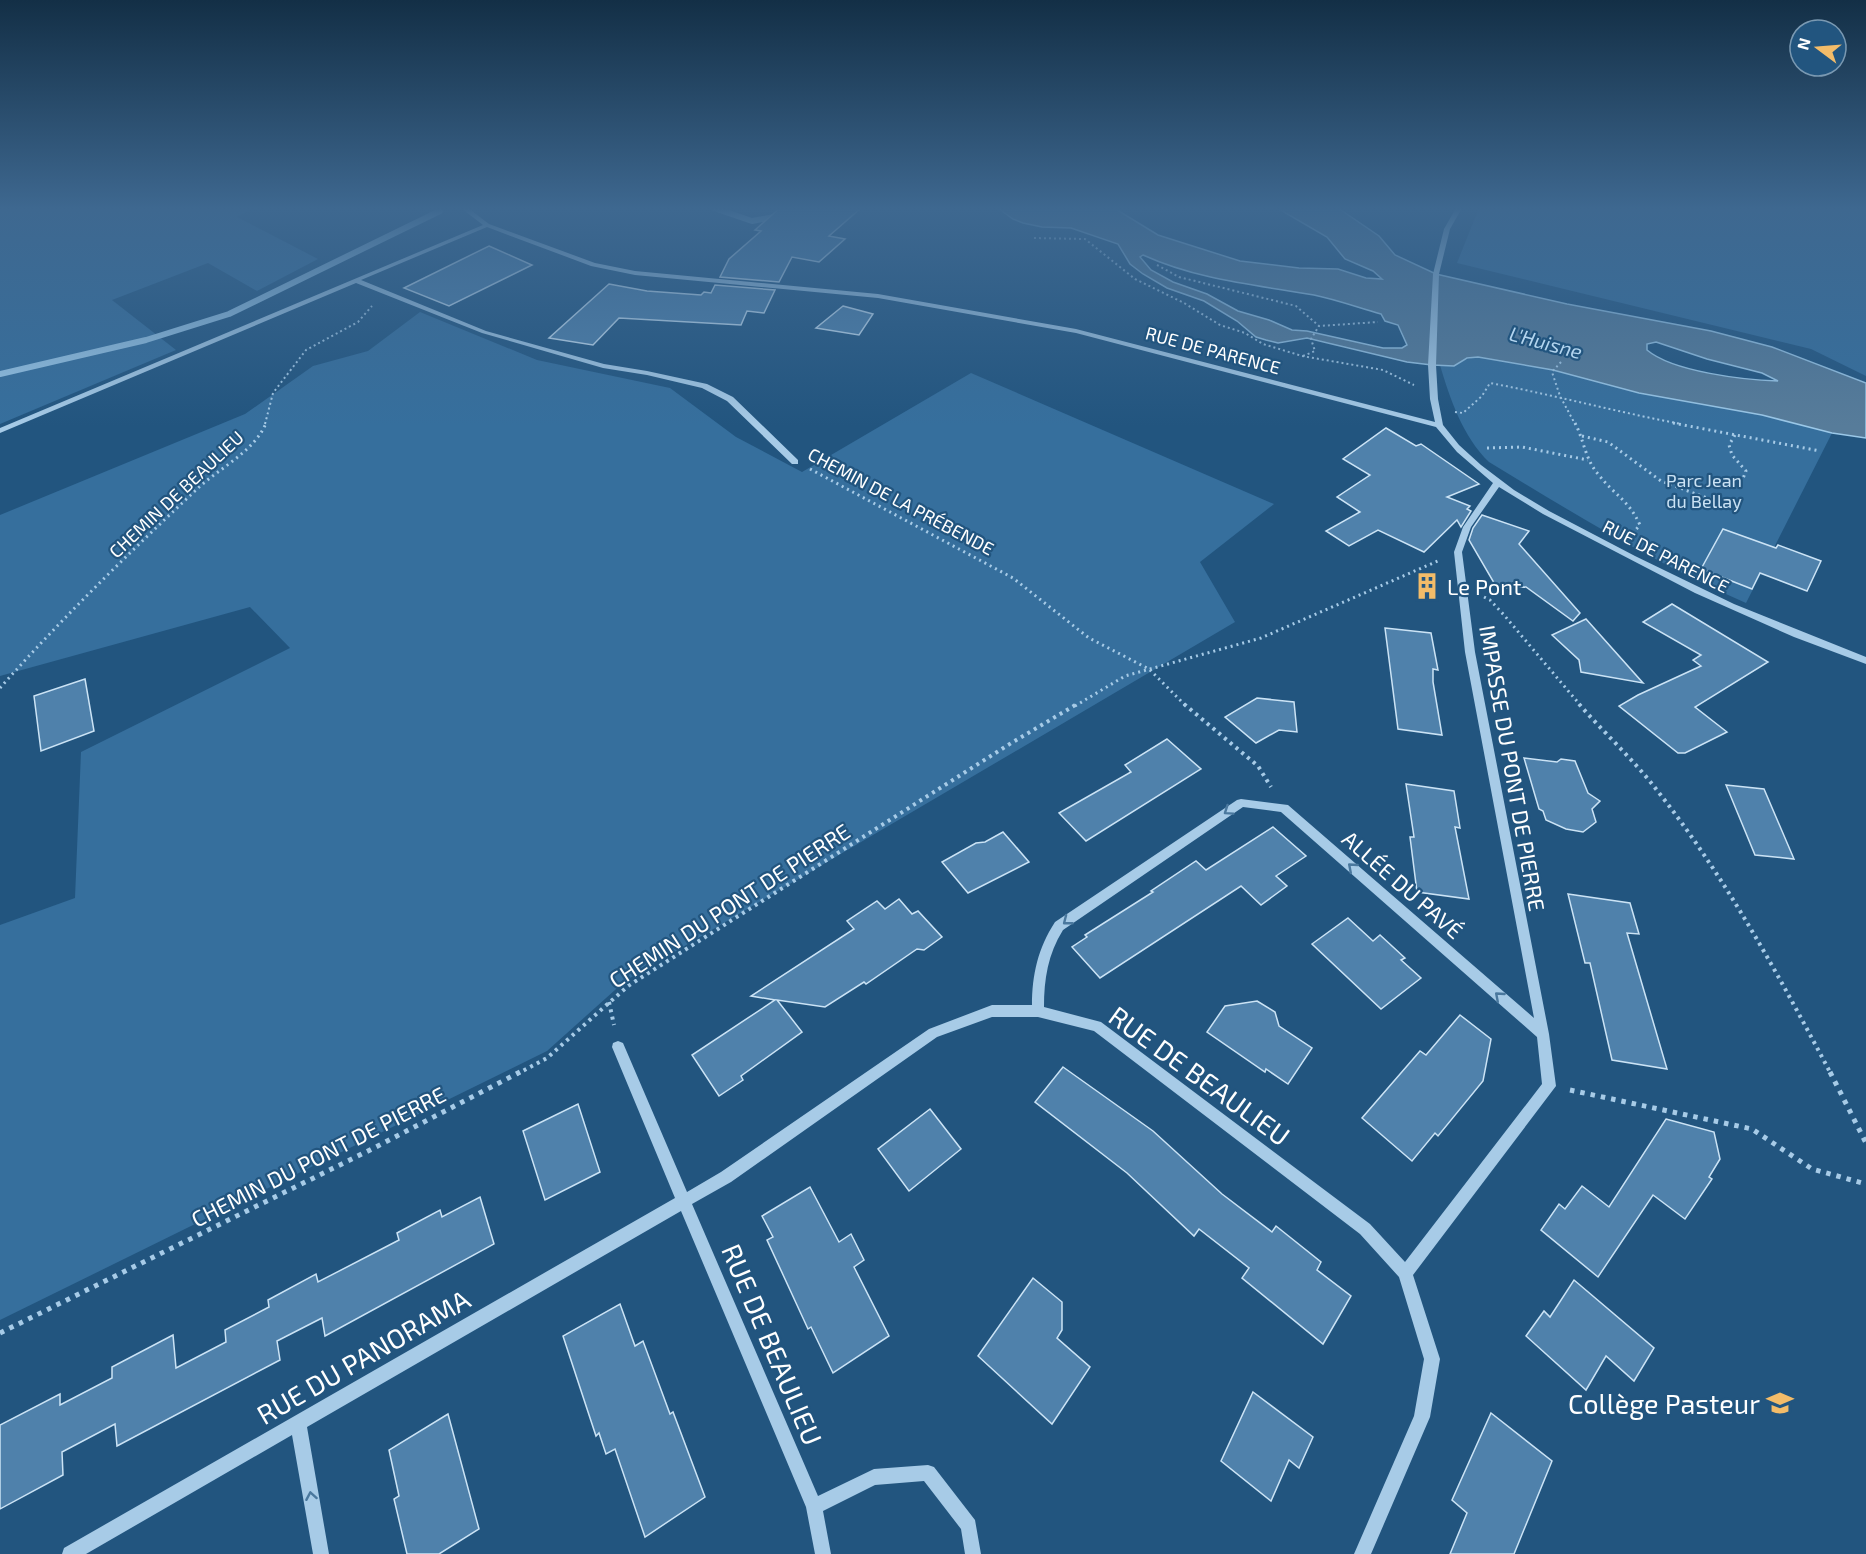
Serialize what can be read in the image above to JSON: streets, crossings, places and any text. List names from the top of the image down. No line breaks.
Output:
{"streets":{"street":["RUE DE PARENCE","CHEMIN DE LA PRÉBENDE","IMPASSE DU PONT DE PIERRE","ALLÉE DU PAVÉ","RUE DE BEAULIEU","RUE DU PANORAMA"],"path":["CHEMIN DE BEAULIEU","CHEMIN DU PONT DE PIERRE"]},"crossings":[["RUE DE PARENCE","IMPASSE DU PONT DE PIERRE"],["CHEMIN DE BEAULIEU","CHEMIN DE LA PRÉBENDE"],["CHEMIN DE LA PRÉBENDE","ALLÉE DU PAVÉ"],["CHEMIN DE LA PRÉBENDE","CHEMIN DU PONT DE PIERRE"],["IMPASSE DU PONT DE PIERRE","ALLÉE DU PAVÉ"],["IMPASSE DU PONT DE PIERRE","CHEMIN DU PONT DE PIERRE"],["RUE DE BEAULIEU","RUE DU PANORAMA"]],"one_way":["ALLÉE DU PAVÉ"],"water":["L'Huisne"],"parks":["Parc Jean du Bellay"],"places":{"building":["Le Pont"],"school or university":["Collège Pasteur"]},"north":"left"}
